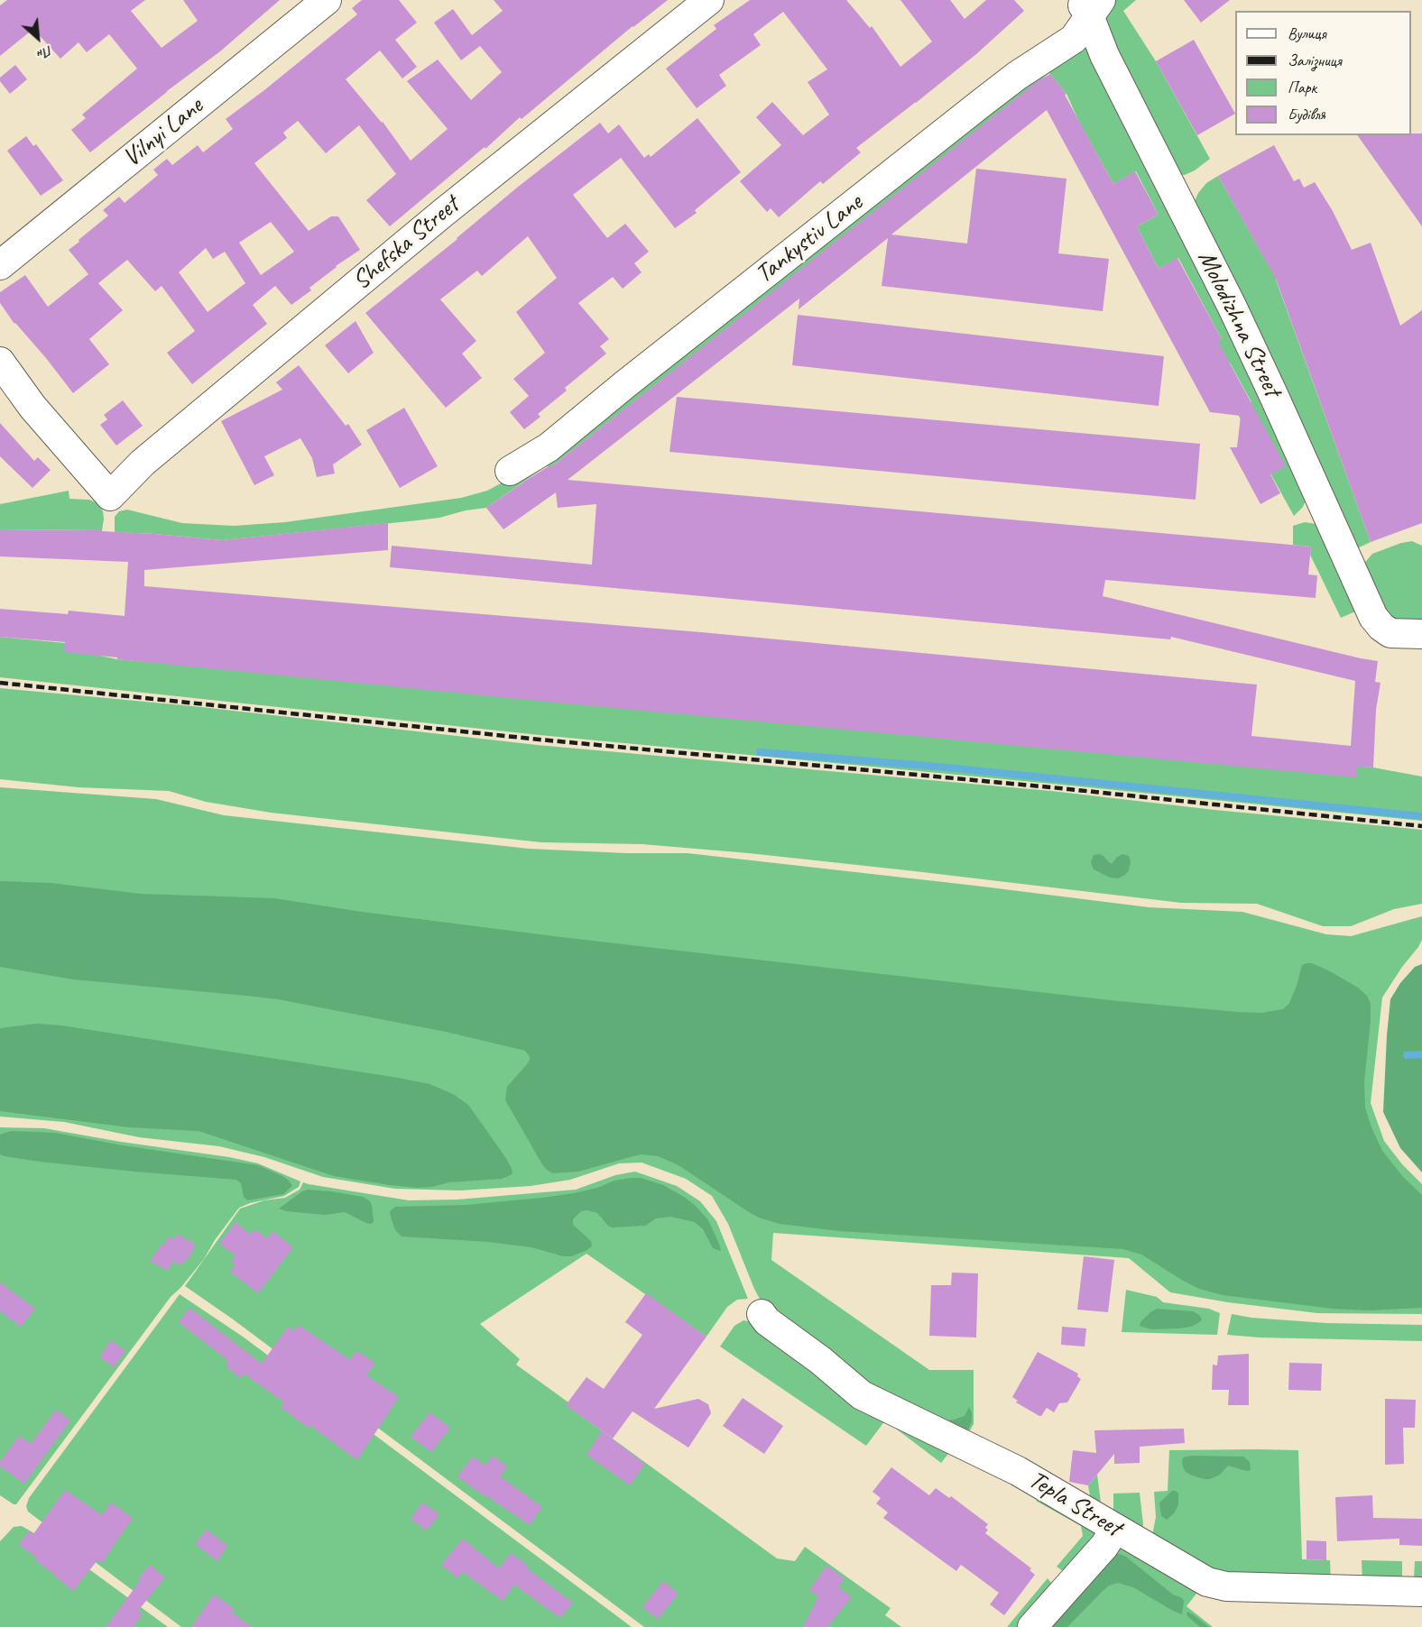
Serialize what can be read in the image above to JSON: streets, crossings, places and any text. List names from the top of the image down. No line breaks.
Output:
{"streets":{"street":["Vilnyi Lane","Tankystiv Lane","Shefska Street","Molodizhna Street","Tepla Street"]},"crossings":[["Tankystiv Lane","Molodizhna Street"]],"legend":["Вулиця","Залізниця","Парк","Будівля"],"north":"bottom right"}
